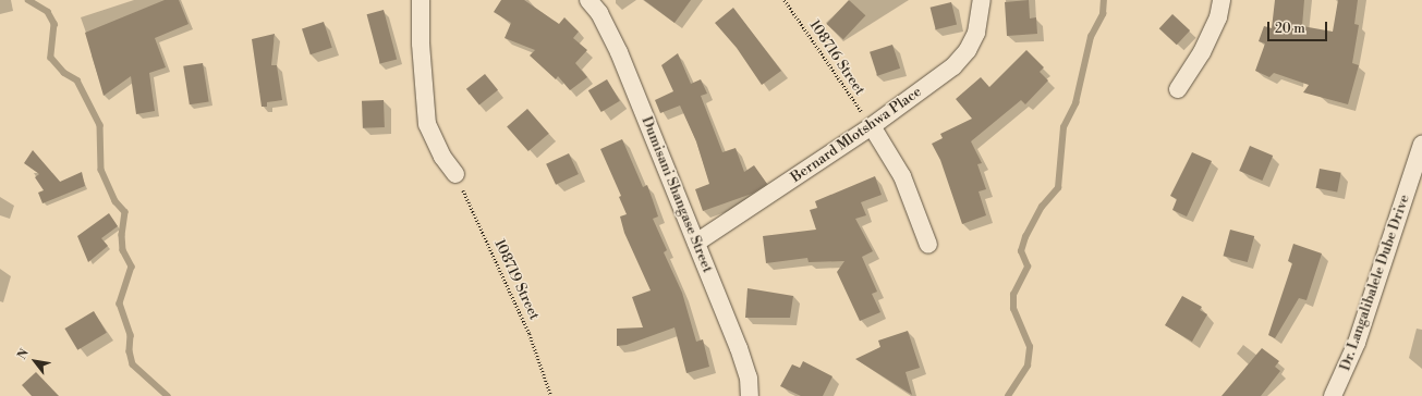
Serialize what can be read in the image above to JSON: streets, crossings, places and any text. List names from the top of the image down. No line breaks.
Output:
{"streets":{"street":["Bernard Mlotshwa Place","Dumisani Shangase Street","Dr. Langalibalele Dube Drive"],"path":["108716 Street","108719 Street"]},"crossings":[["108716 Street","Bernard Mlotshwa Place"],["Bernard Mlotshwa Place","Dumisani Shangase Street"]],"scale_bar":"20 m","north":"top left"}
